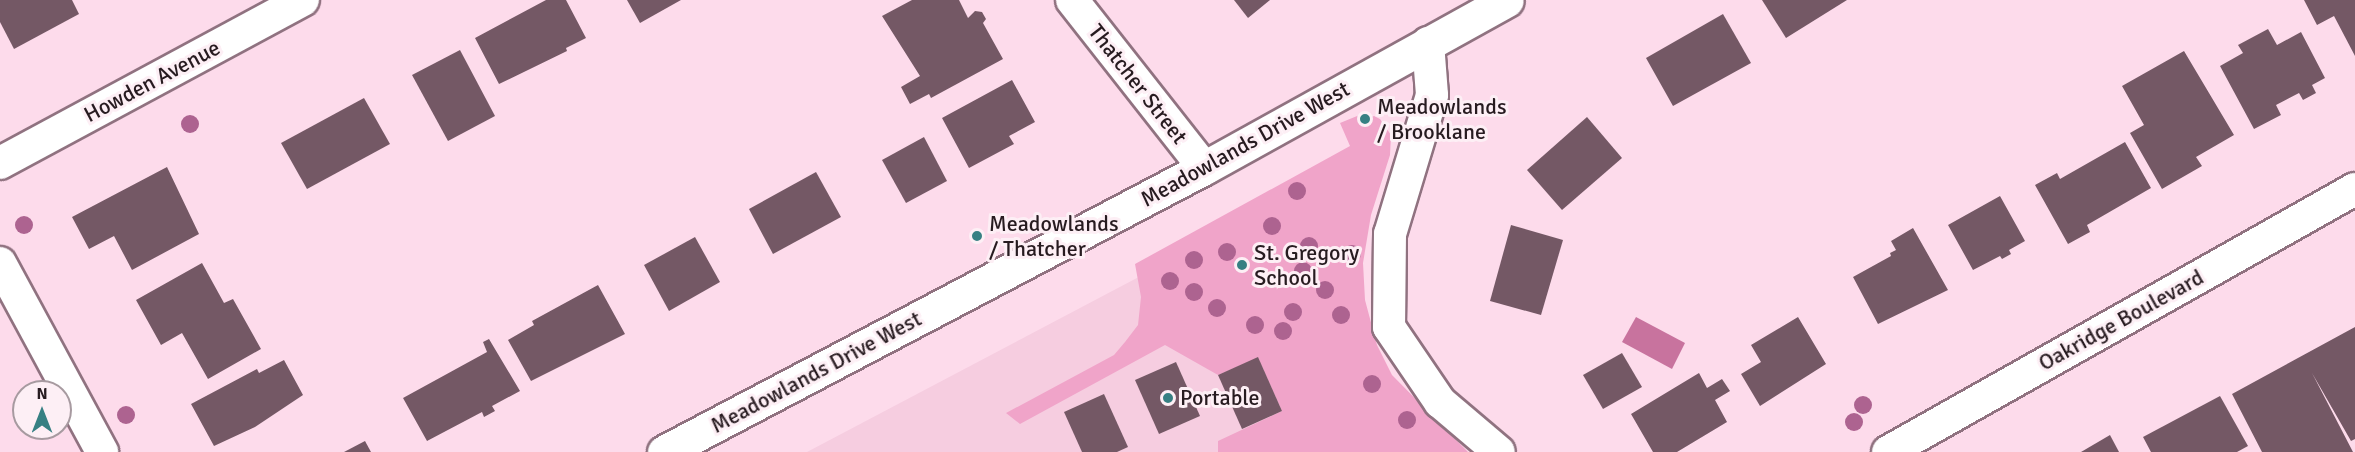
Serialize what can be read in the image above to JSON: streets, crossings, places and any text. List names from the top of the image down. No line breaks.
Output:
{"streets":{"main road":["Meadowlands Drive West"],"street":["Howden Avenue","Thatcher Street","Oakridge Boulevard"]},"crossings":[["Thatcher Street","Meadowlands Drive West"]],"places":["Meadowlands / Brooklane","Meadowlands / Thatcher","St. Gregory School","Portable"],"north":"top"}
